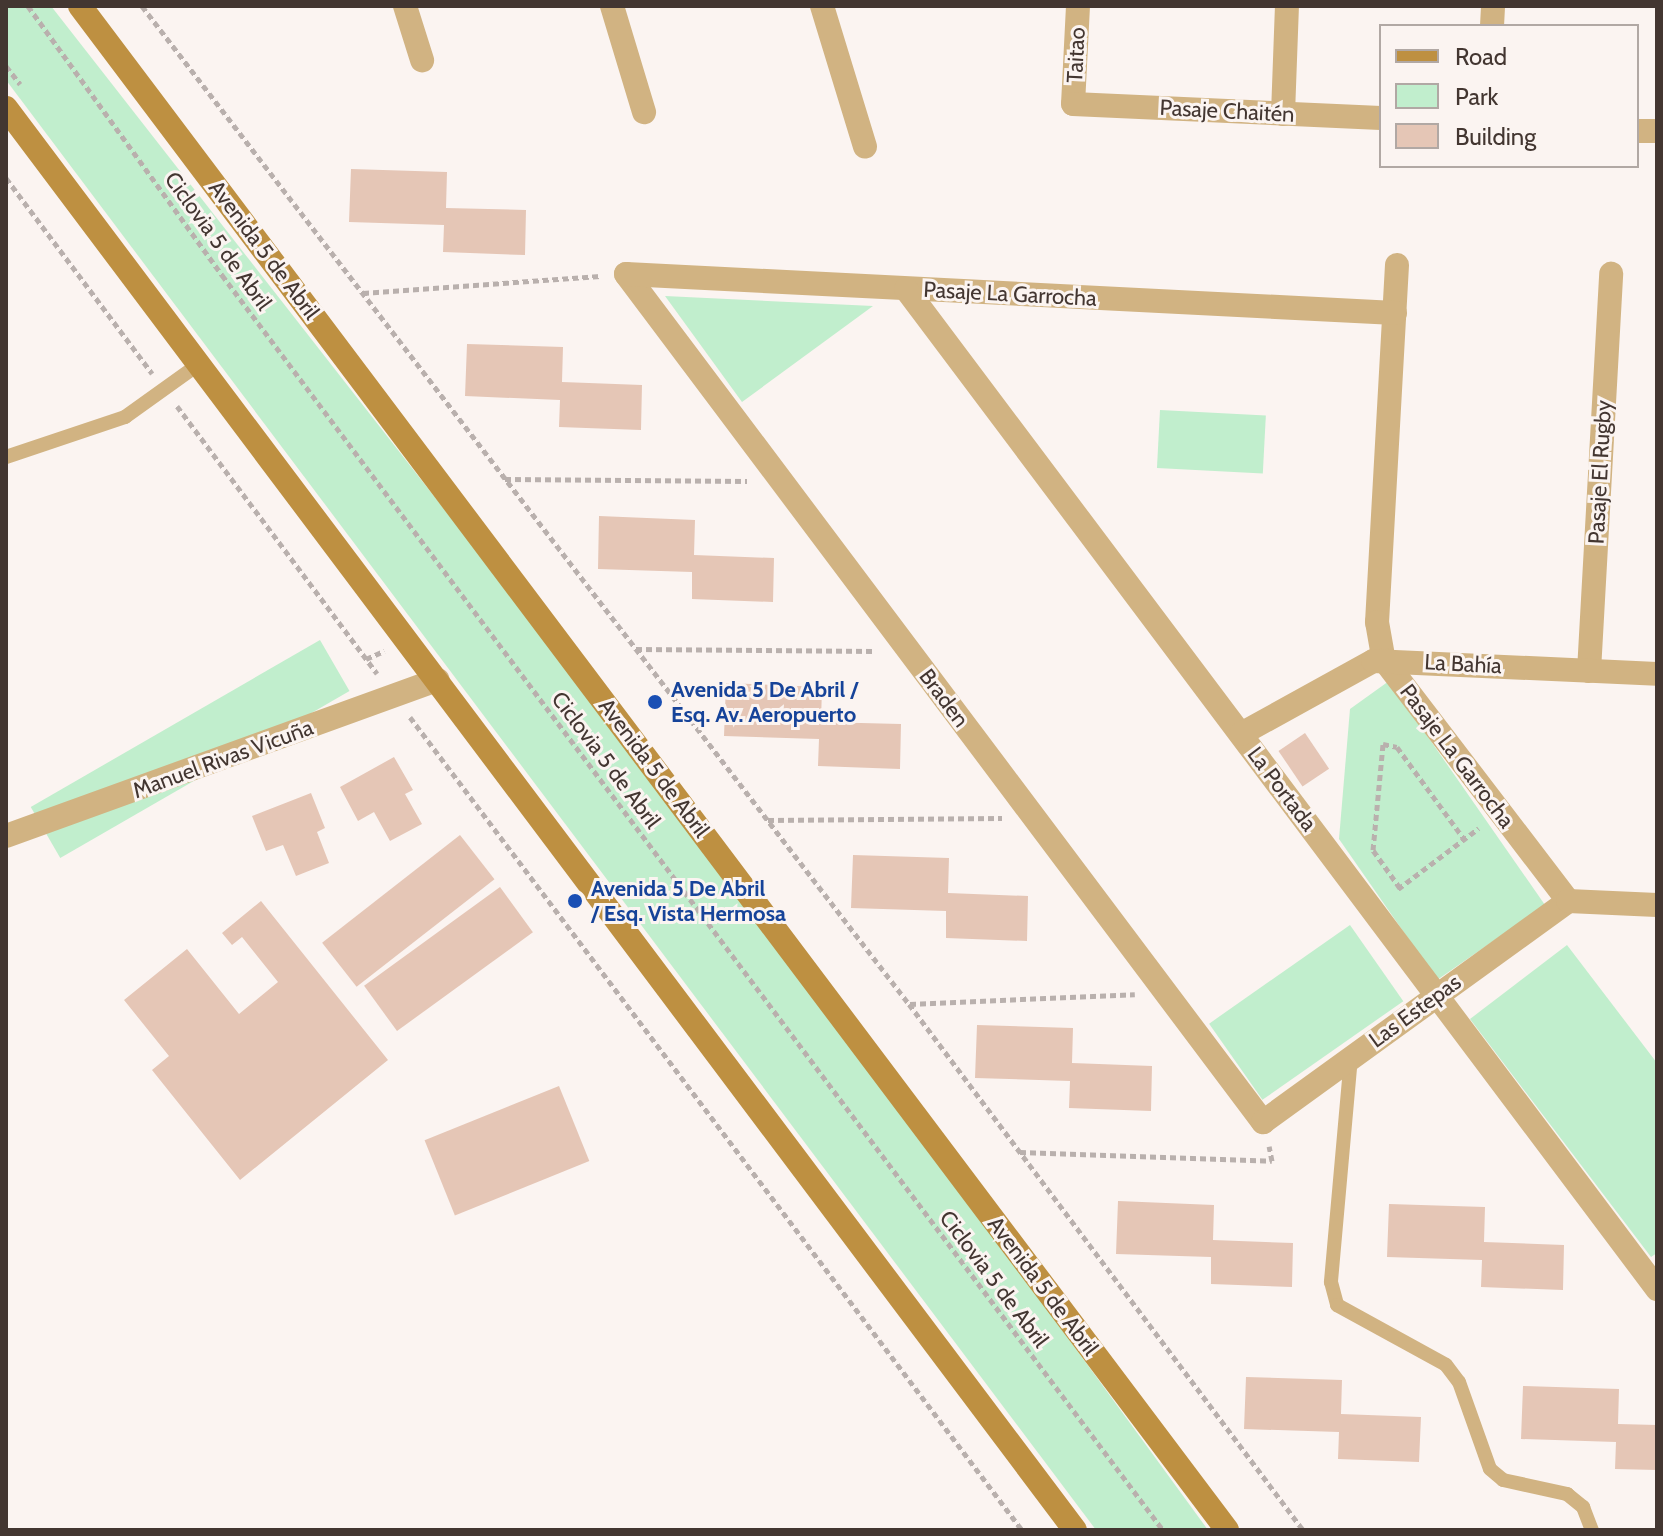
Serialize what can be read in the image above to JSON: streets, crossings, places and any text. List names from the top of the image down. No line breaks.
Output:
{"streets":{"main road":["Avenida 5 de Abril"],"street":["Taitao","Pasaje Chaitén","Pasaje La Garrocha","Pasaje El Rugby","La Bahía","Braden","Manuel Rivas Vicuña","La Portada","Las Estepas"],"path":["Ciclovia 5 de Abril"]},"crossings":[["Taitao","Pasaje Chaitén"],["Pasaje La Garrocha","La Bahía"],["Pasaje La Garrocha","Braden"],["Pasaje La Garrocha","La Portada"],["Pasaje La Garrocha","Las Estepas"],["Pasaje El Rugby","La Bahía"],["Braden","Las Estepas"],["La Portada","Las Estepas"]],"places":["Avenida 5 De Abril / Esq. Av. Aeropuerto","Avenida 5 De Abril / Esq. Vista Hermosa"],"legend":["Road","Park","Building"]}
